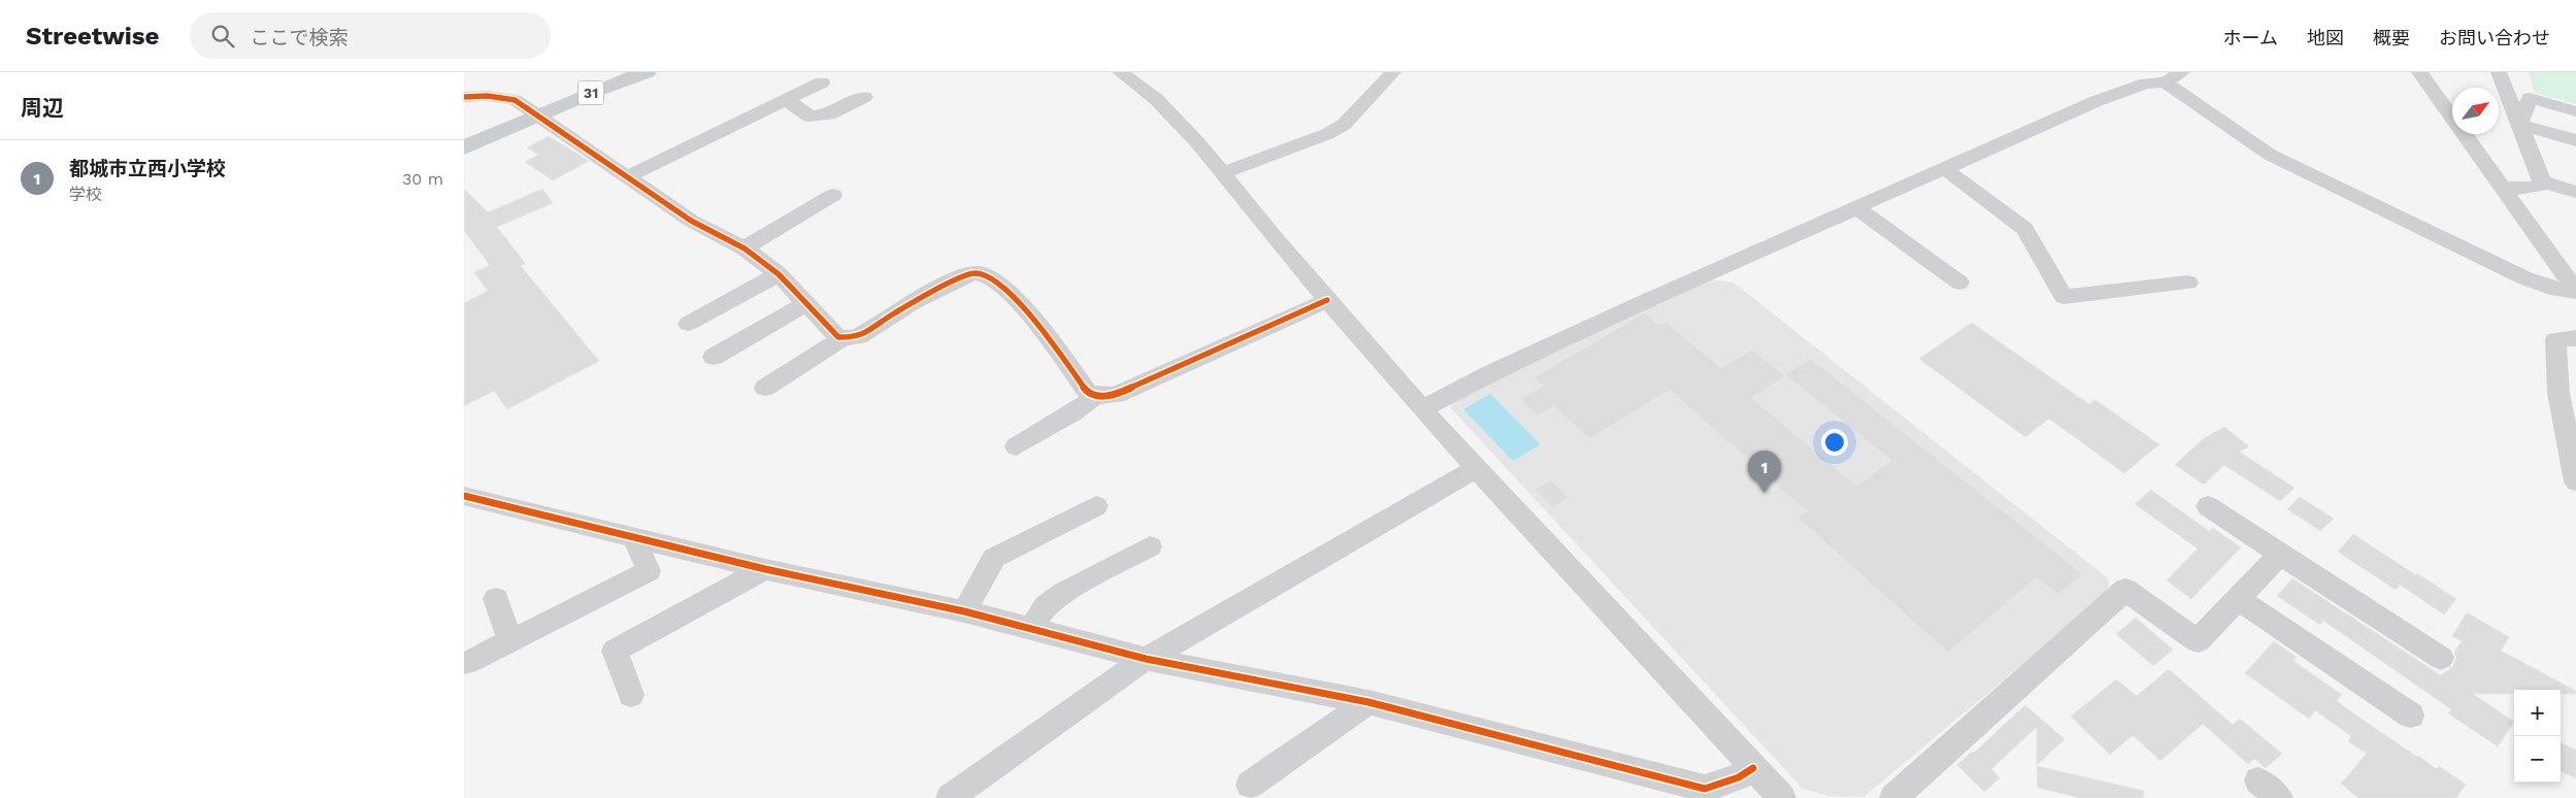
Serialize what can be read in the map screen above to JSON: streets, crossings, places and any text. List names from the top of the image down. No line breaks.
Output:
{"streets":{"main road":["31"]},"north":"top right","page":{"header":"Streetwise","search":"ここで検索","nav":["ホーム","地図","概要","お問い合わせ"],"heading":"周辺","list":[{"mark":"1","name":"都城市立西小学校","note":"学校","value":"30 m"}],"pins":"1","map_buttons":["+","−"]}}
